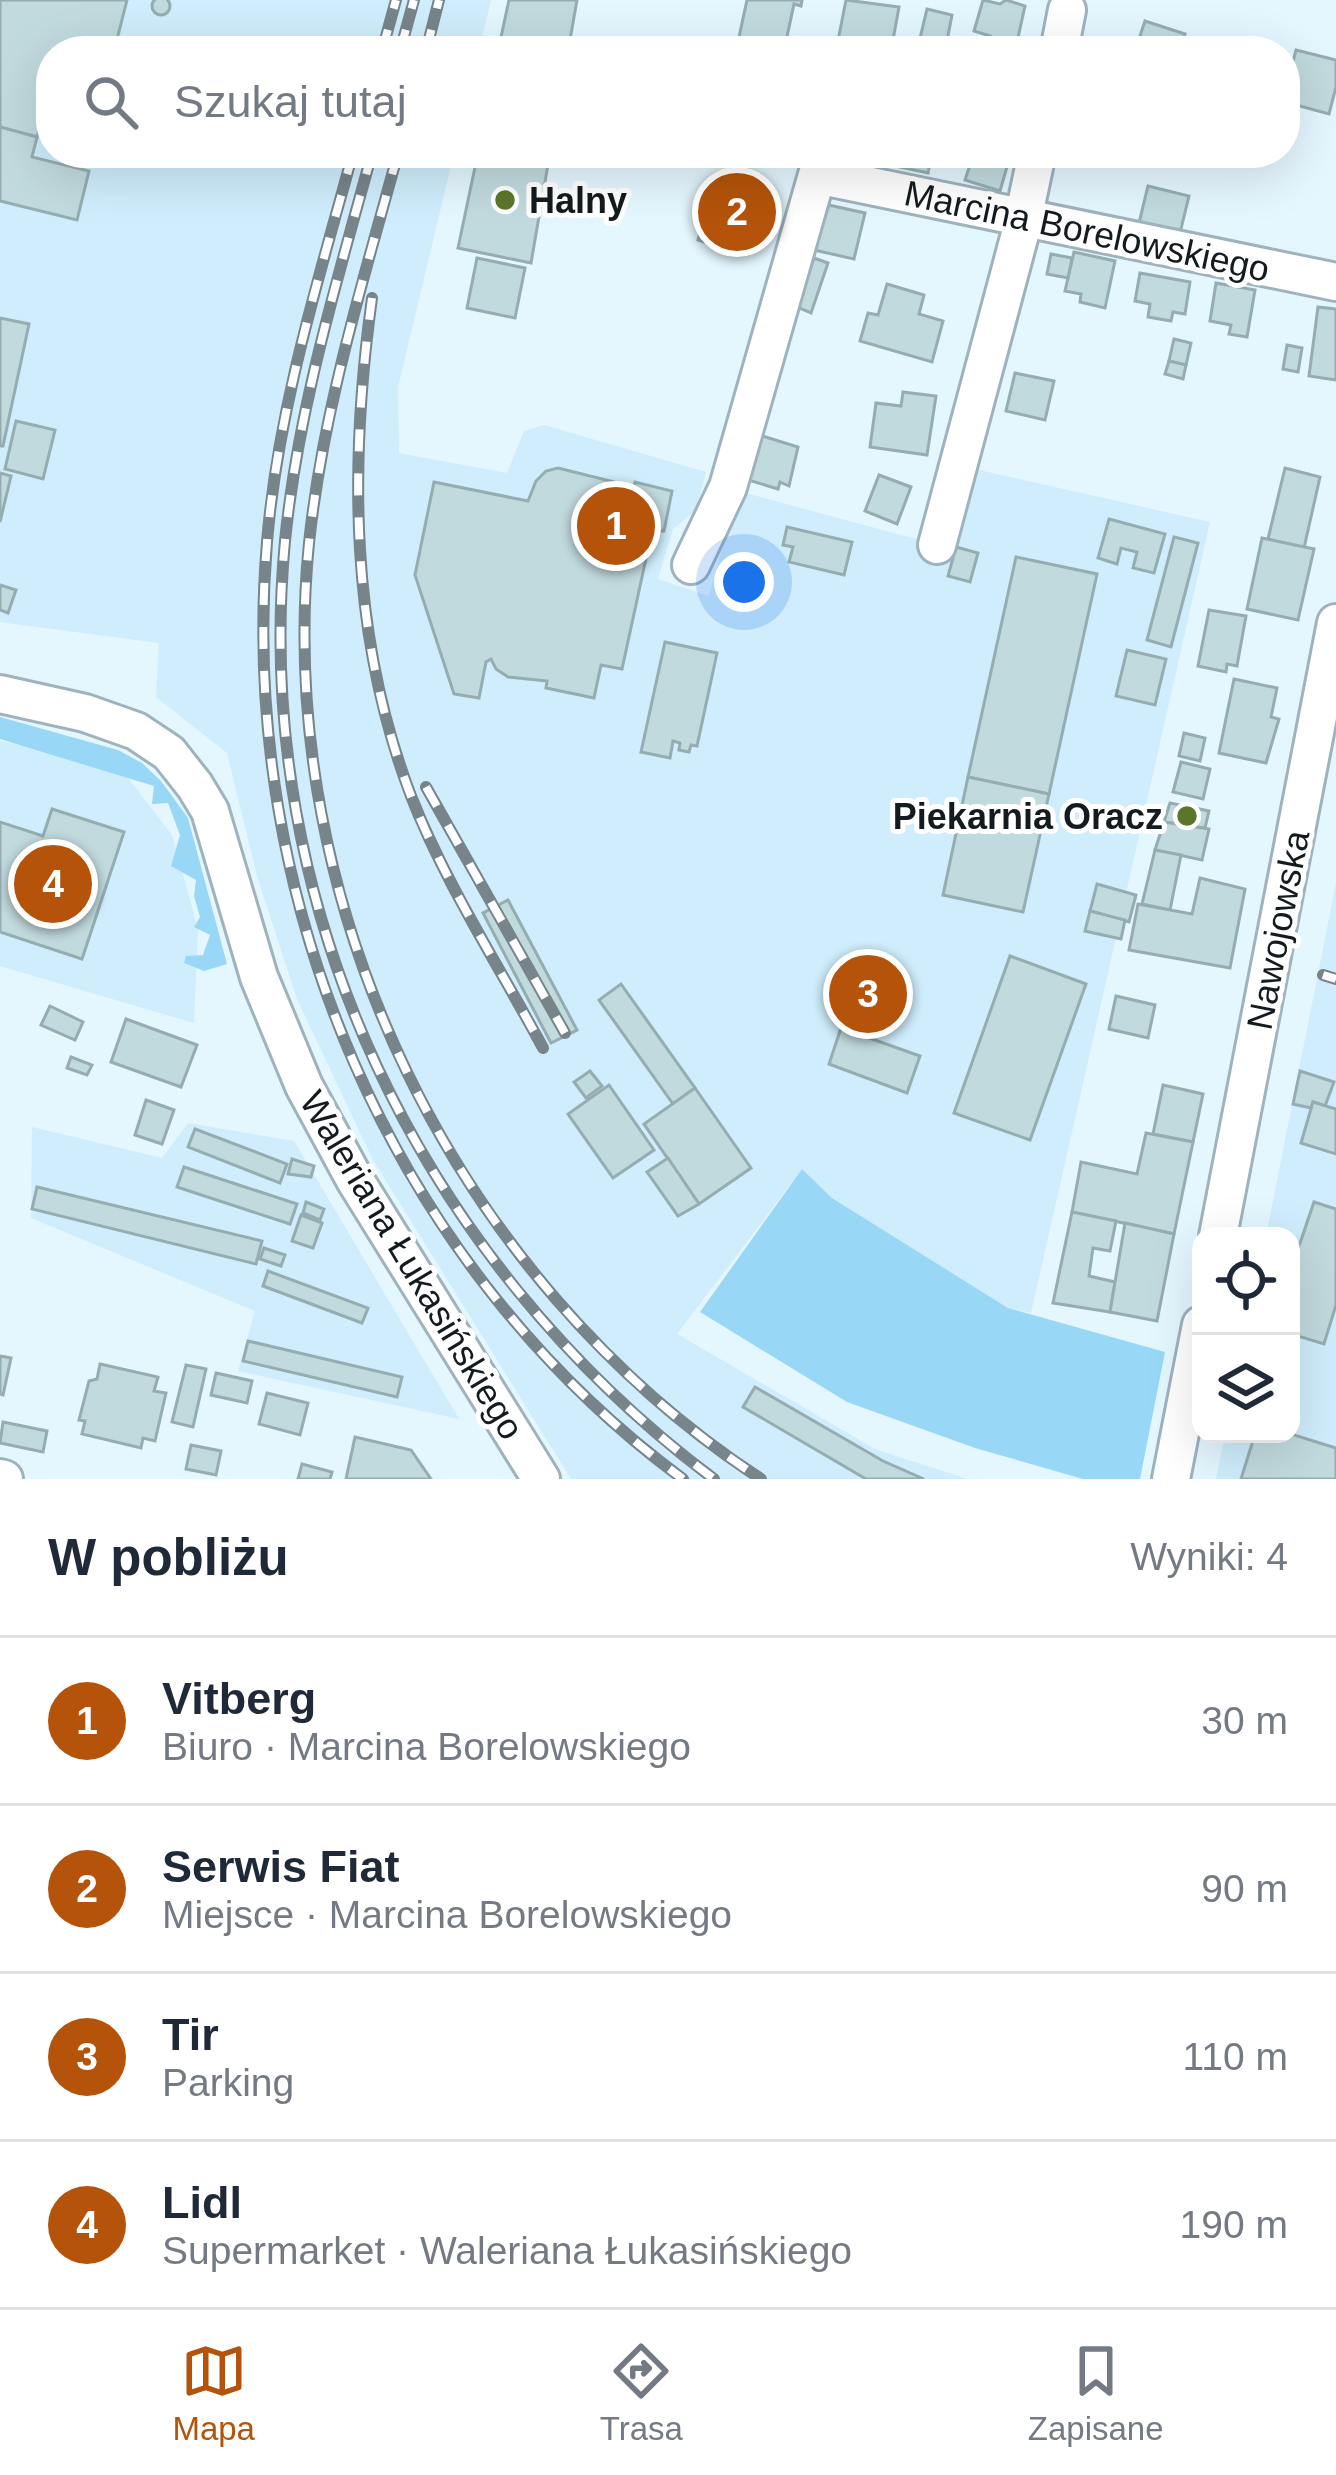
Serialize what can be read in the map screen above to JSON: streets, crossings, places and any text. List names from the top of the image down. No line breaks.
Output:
{"streets":{"street":["Marcina Borelowskiego","Nawojowska","Waleriana Łukasińskiego"]},"places":["Halny","Piekarnia Oracz"],"page":{"search":"Szukaj tutaj","pins":["2","1","4","3"],"heading":["W pobliżu","Wyniki: 4"],"list":[{"mark":"1","name":"Vitberg","note":"Biuro · Marcina Borelowskiego","value":"30 m"},{"mark":"2","name":"Serwis Fiat","note":"Miejsce · Marcina Borelowskiego","value":"90 m"},{"mark":"3","name":"Tir","note":"Parking","value":"110 m"},{"mark":"4","name":"Lidl","note":"Supermarket · Waleriana Łukasińskiego","value":"190 m"}],"nav":["Mapa","Trasa","Zapisane"]}}
